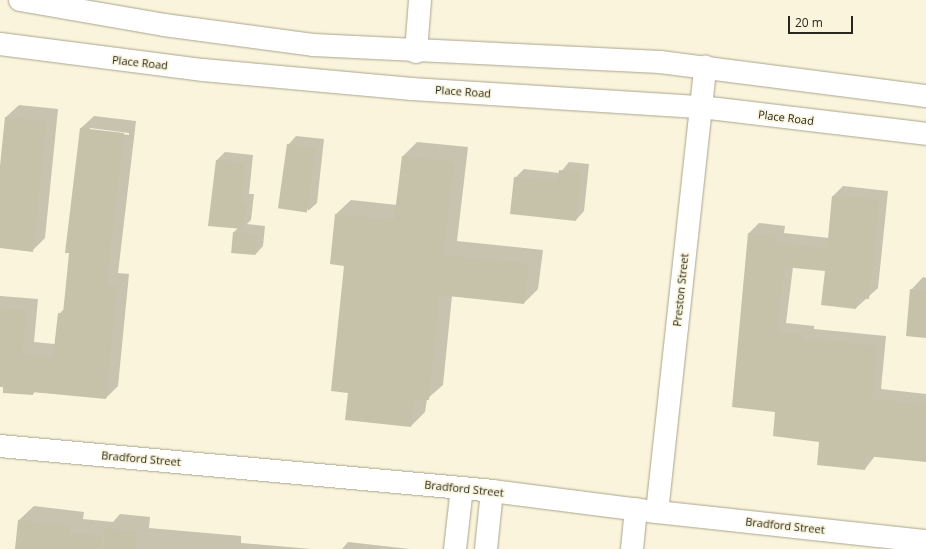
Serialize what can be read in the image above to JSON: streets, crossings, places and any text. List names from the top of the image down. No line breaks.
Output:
{"streets":{"street":["Place Road","Preston Street","Bradford Street"]},"crossings":[["Place Road","Preston Street"],["Preston Street","Bradford Street"]],"scale_bar":"20 m"}
